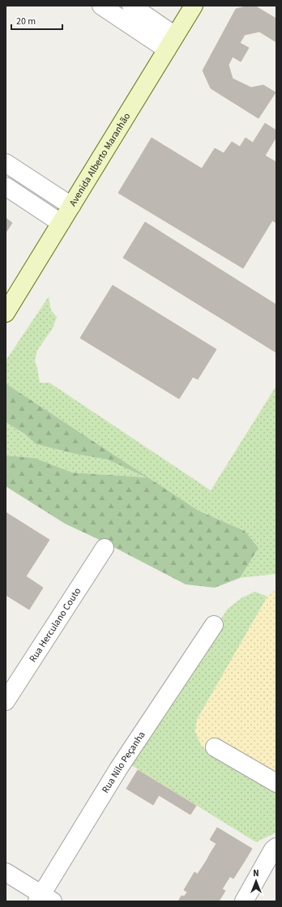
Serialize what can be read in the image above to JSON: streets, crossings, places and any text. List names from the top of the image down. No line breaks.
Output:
{"streets":{"street":["Avenida Alberto Maranhão","Rua Herculano Couto","Rua Nilo Peçanha"]},"scale_bar":"20 m","north":"top"}
